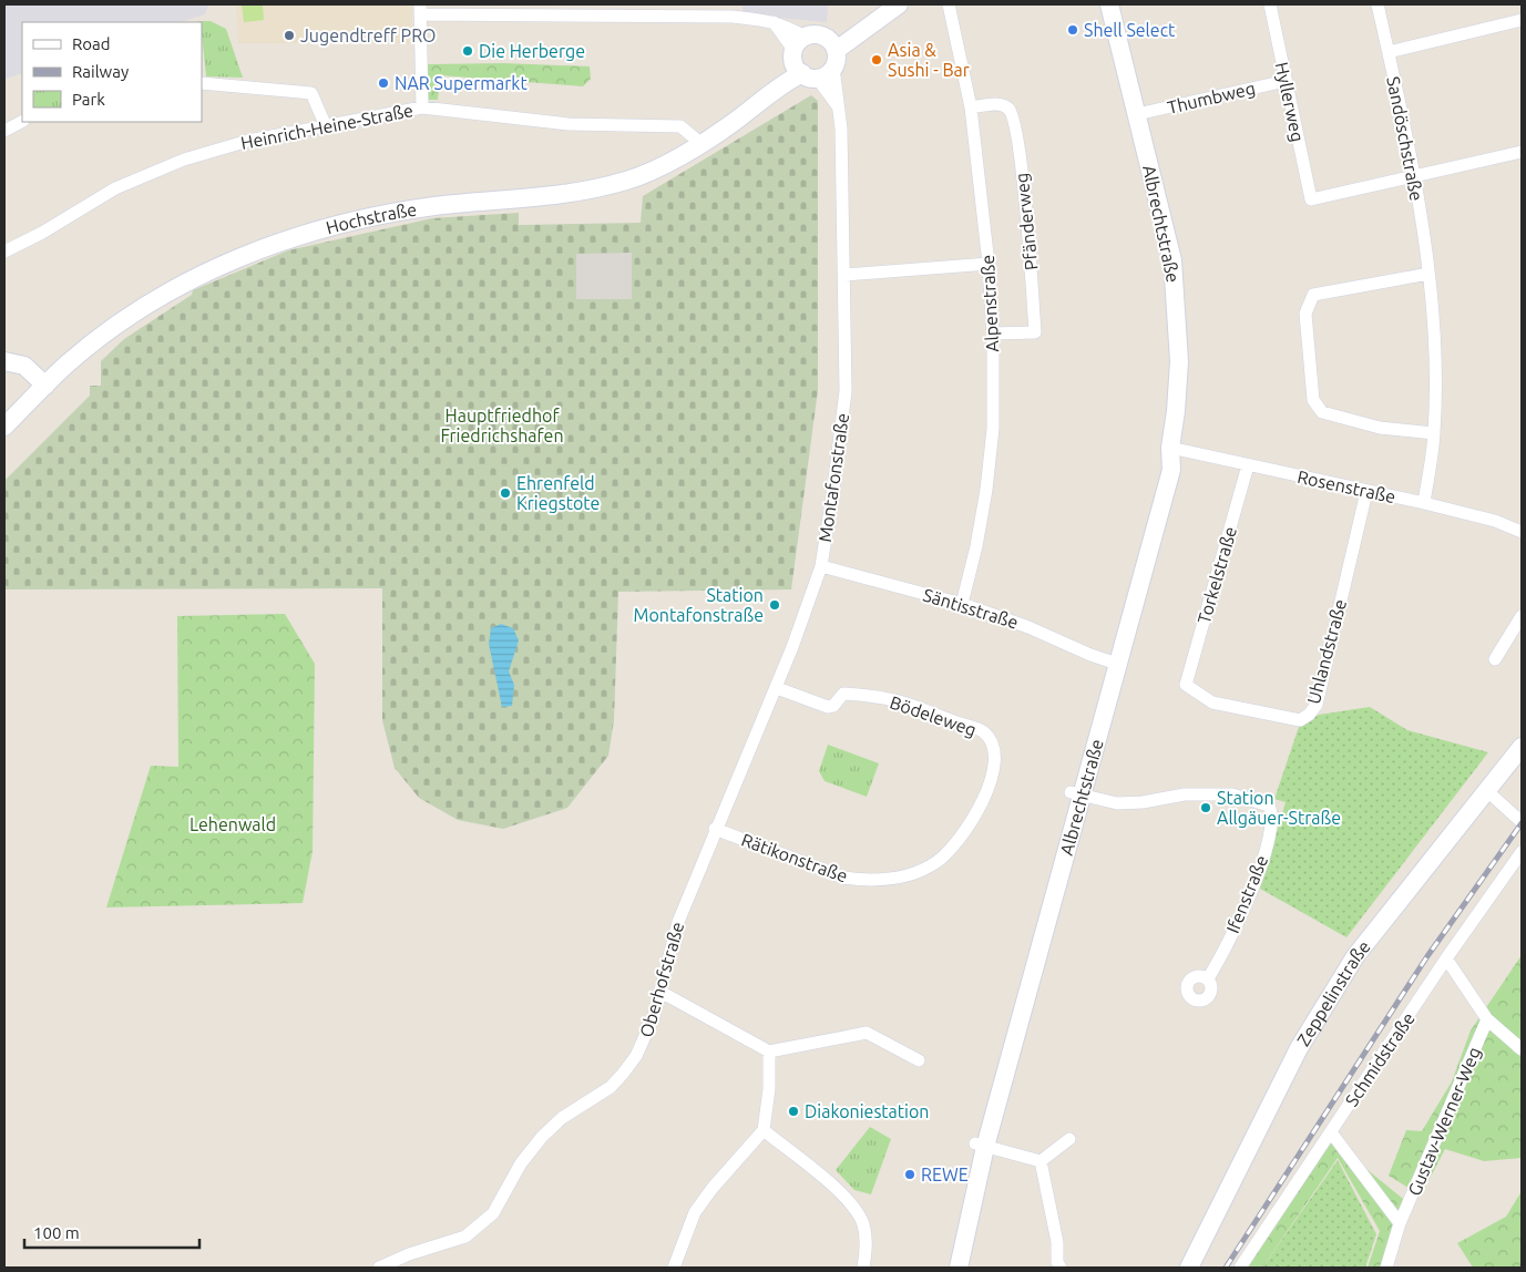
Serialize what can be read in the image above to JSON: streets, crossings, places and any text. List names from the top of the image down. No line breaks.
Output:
{"streets":{"main road":["Hochstraße","Albrechtstraße","Zeppelinstraße"],"street":["Thumbweg","Hyllerweg","Heinrich-Heine-Straße","Sandöschstraße","Pfänderweg","Alpenstraße","Montafonstraße","Rosenstraße","Torkelstraße","Säntisstraße","Uhlandstraße","Bödeleweg","Rätikonstraße","Ifenstraße","Oberhofstraße","Schmidstraße","Gustav-Werner-Weg"]},"crossings":[["Thumbweg","Hyllerweg"],["Thumbweg","Albrechtstraße"],["Hyllerweg","Sandöschstraße"],["Heinrich-Heine-Straße","Hochstraße"],["Sandöschstraße","Rosenstraße"],["Pfänderweg","Alpenstraße"],["Albrechtstraße","Rosenstraße"],["Albrechtstraße","Säntisstraße"],["Albrechtstraße","Ifenstraße"],["Alpenstraße","Säntisstraße"],["Montafonstraße","Säntisstraße"],["Montafonstraße","Bödeleweg"],["Montafonstraße","Rätikonstraße"],["Montafonstraße","Oberhofstraße"],["Rosenstraße","Torkelstraße"],["Rosenstraße","Uhlandstraße"],["Torkelstraße","Uhlandstraße"],["Bödeleweg","Rätikonstraße"],["Rätikonstraße","Oberhofstraße"],["Schmidstraße","Gustav-Werner-Weg"]],"parks":["Hauptfriedhof Friedrichshafen","Lehenwald"],"places":["Shell Select","Jugendtreff PRO","Die Herberge","Asia & Sushi - Bar","NAR Supermarkt","Ehrenfeld Kriegstote","Station Montafonstraße","Station Allgäuer-Straße","Diakoniestation","REWE"],"legend":["Road","Railway","Park"],"scale_bar":"100 m"}
